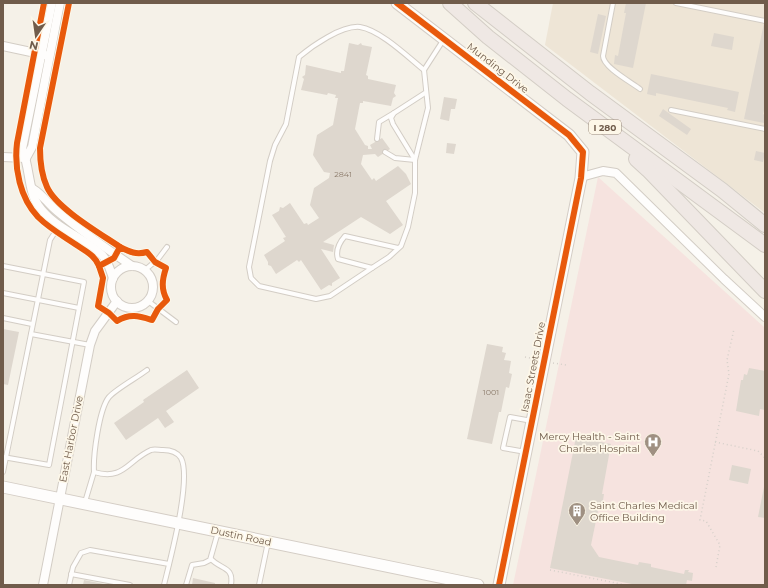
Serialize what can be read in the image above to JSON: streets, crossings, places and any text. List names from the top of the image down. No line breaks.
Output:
{"streets":{"highway":["I 280"],"street":["Munding Drive","Isaac Streets Drive","East Harbor Drive","Dustin Road"]},"crossings":[["Munding Drive","Isaac Streets Drive"],["East Harbor Drive","Dustin Road"]],"places":{"hospital":["Mercy Health - Saint Charles Hospital"],"building":["Saint Charles Medical Office Building"]},"house_numbers":["2841","1001"],"north":"bottom"}
